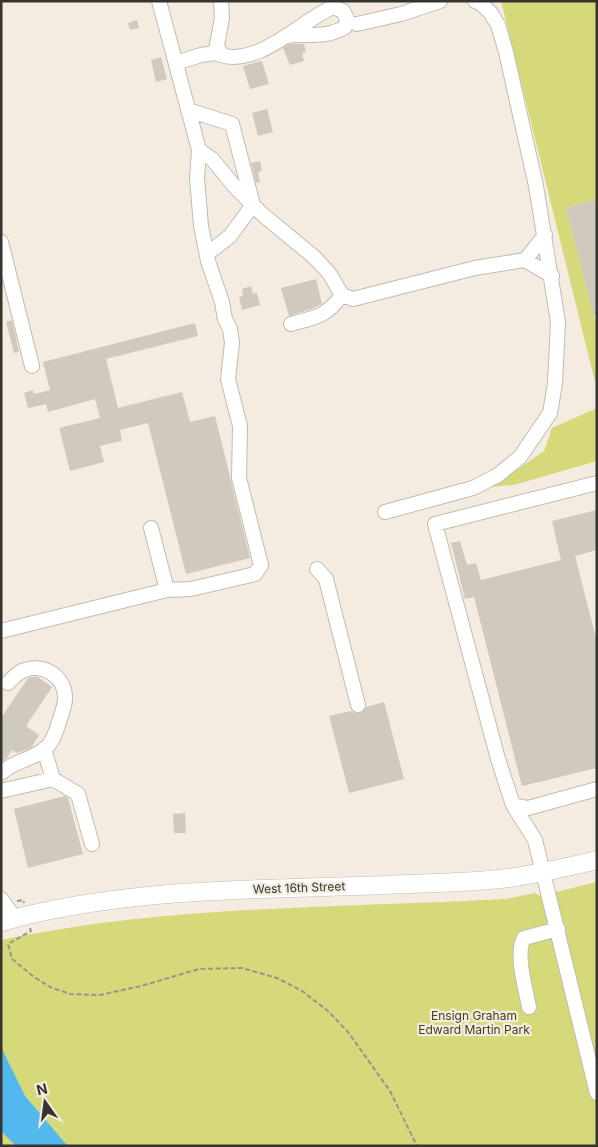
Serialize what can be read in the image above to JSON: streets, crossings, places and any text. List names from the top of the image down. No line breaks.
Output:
{"streets":{"main road":["West 16th Street"]},"parks":["Ensign Graham Edward Martin Park"],"north":"top"}
